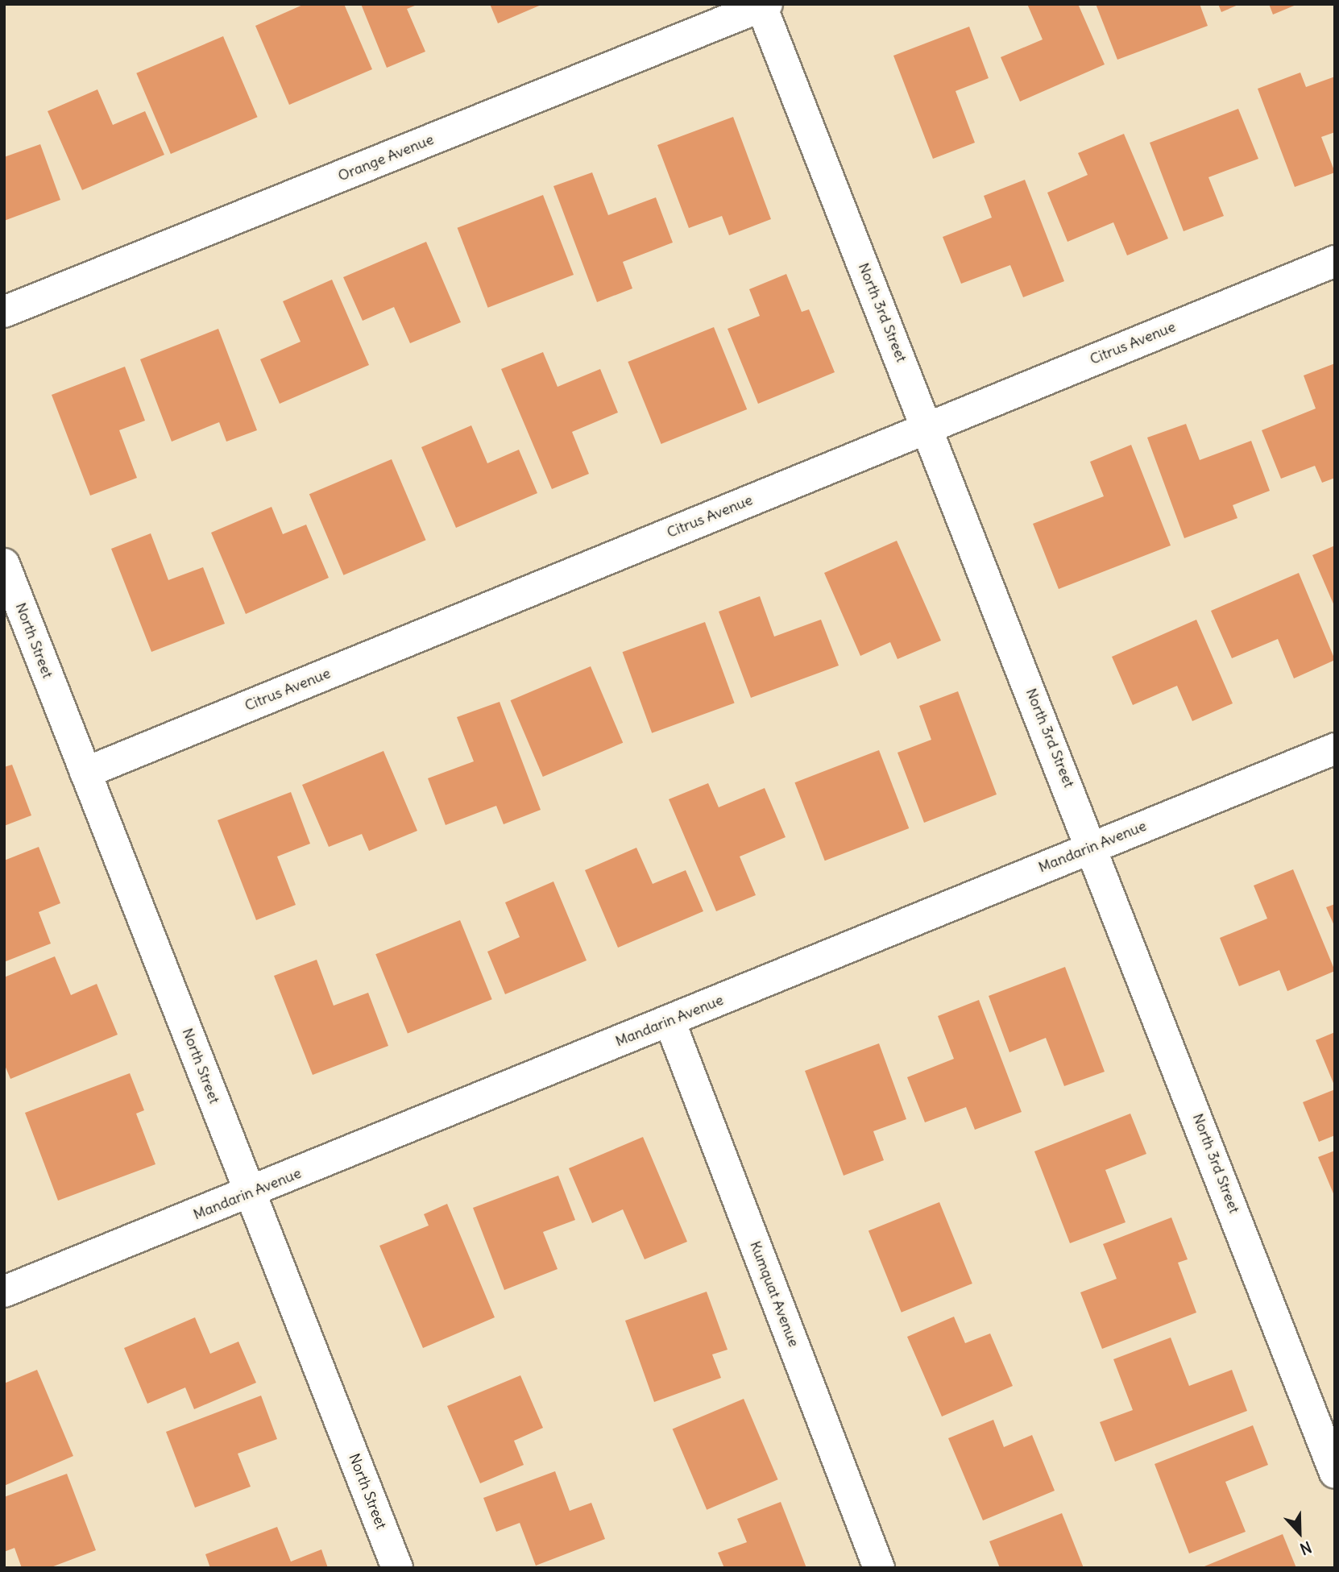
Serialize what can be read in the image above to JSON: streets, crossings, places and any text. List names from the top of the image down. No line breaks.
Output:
{"streets":{"street":["Orange Avenue","North 3rd Street","Citrus Avenue","North Street","Mandarin Avenue","Kumquat Avenue"]},"crossings":[["Orange Avenue","North 3rd Street"],["North 3rd Street","Citrus Avenue"],["North 3rd Street","Mandarin Avenue"],["Citrus Avenue","North Street"],["North Street","Mandarin Avenue"],["Mandarin Avenue","Kumquat Avenue"]],"north":"bottom"}
